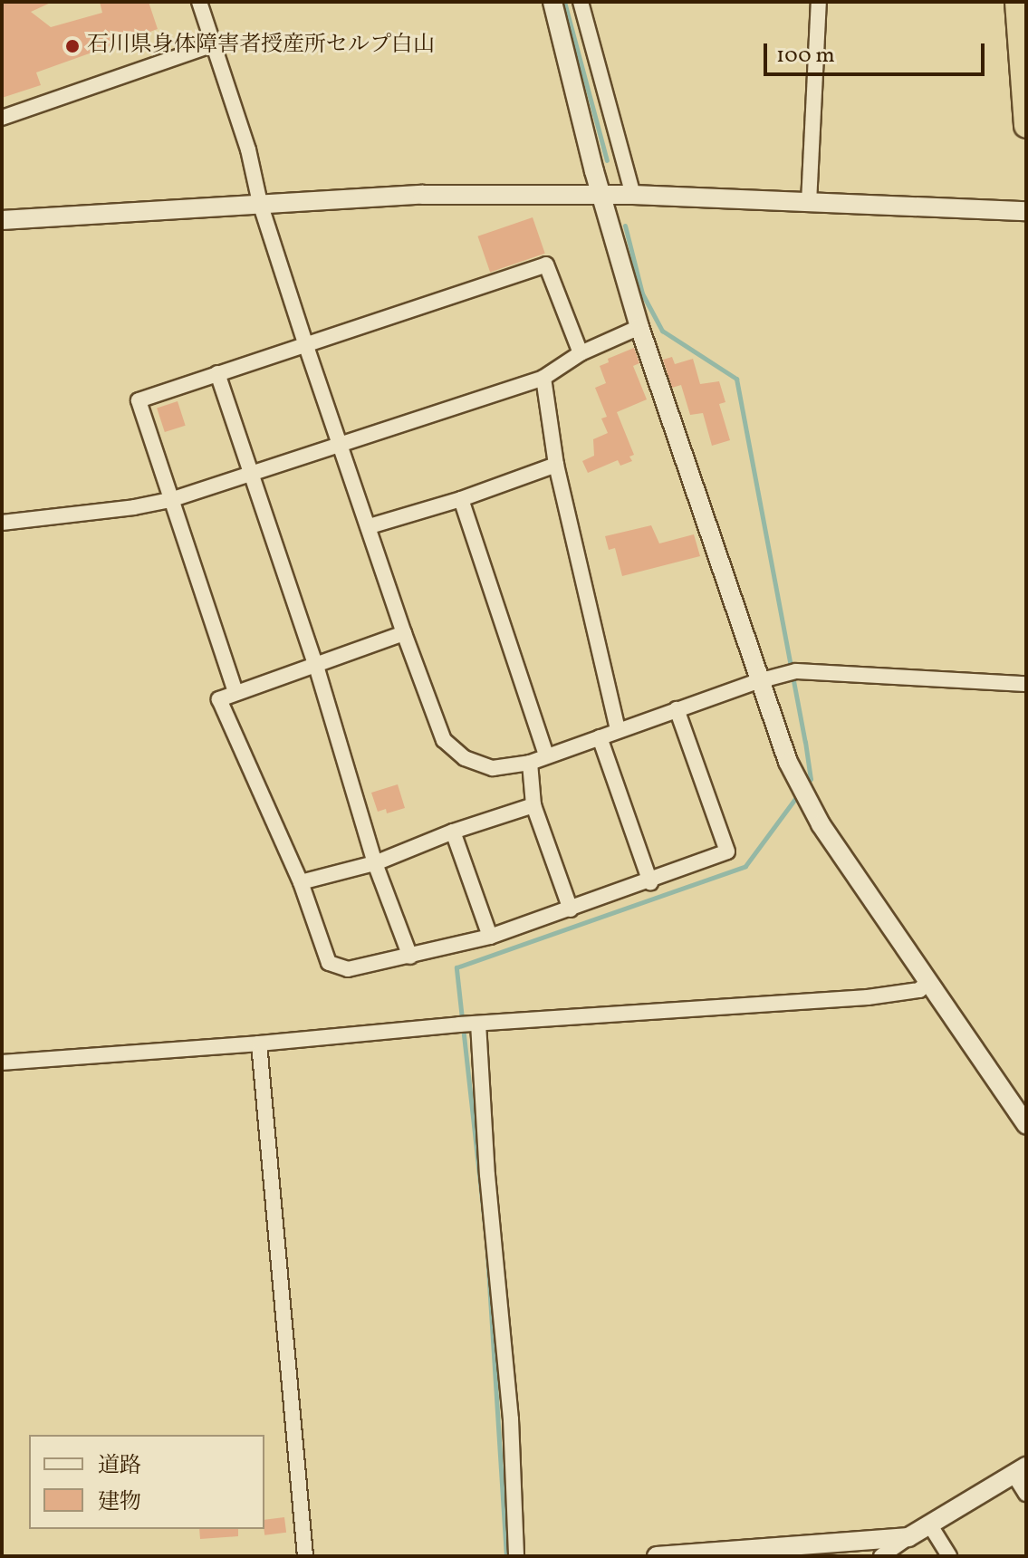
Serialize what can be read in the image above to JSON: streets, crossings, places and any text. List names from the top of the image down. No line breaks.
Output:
{"places":["石川県身体障害者授産所セルプ白山"],"legend":["道路","建物"],"scale_bar":"100 m"}
